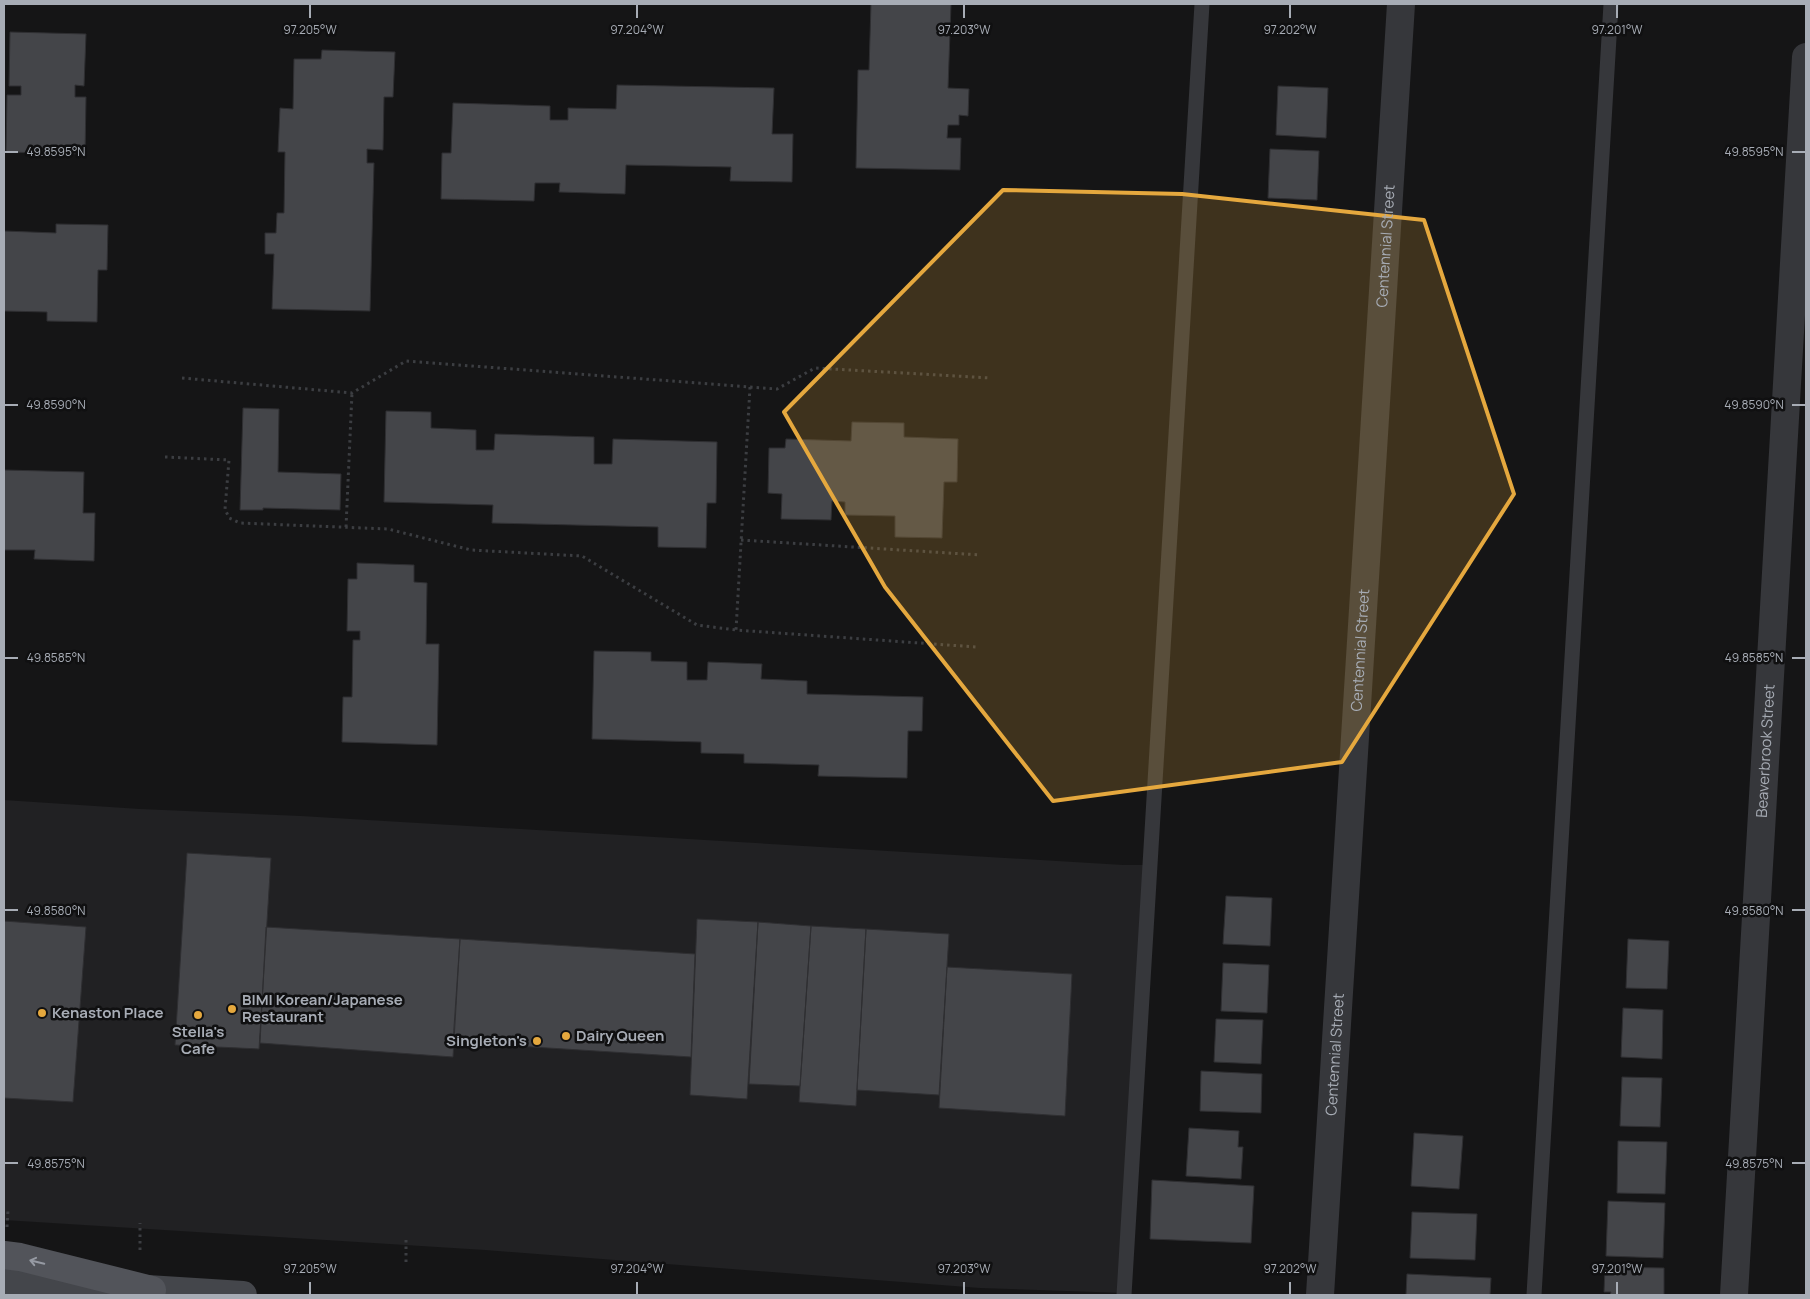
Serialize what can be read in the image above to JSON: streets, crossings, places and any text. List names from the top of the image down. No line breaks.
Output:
{"streets":{"street":["Centennial Street","Beaverbrook Street"]},"places":["BIMI Korean/Japanese Restaurant","Kenaston Place","Stella's Cafe","Dairy Queen","Singleton's"],"coordinates":["97.205°W","97.204°W","97.203°W","97.202°W","97.201°W","49.8595°N","49.8590°N","49.8585°N","49.8580°N","49.8575°N"]}
